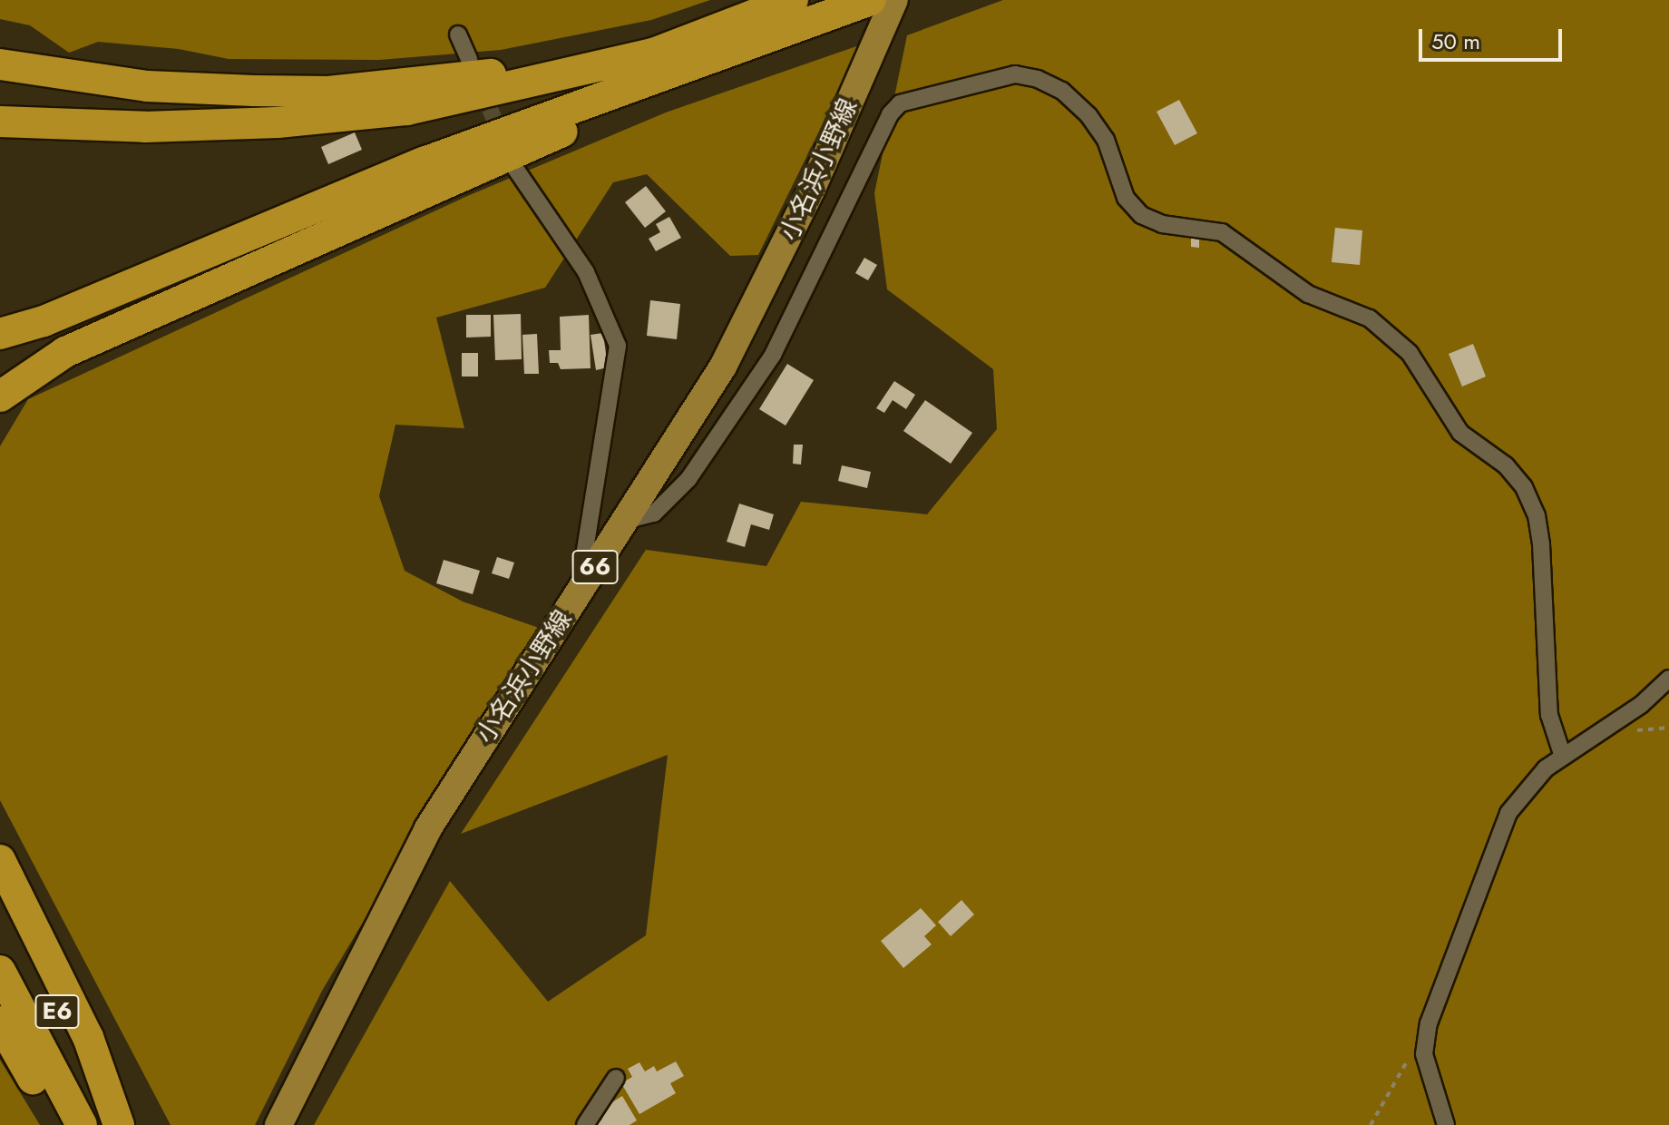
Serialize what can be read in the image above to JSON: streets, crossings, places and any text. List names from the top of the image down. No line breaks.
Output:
{"streets":{"highway":["E6"],"main road":["小名浜小野線","66"]},"scale_bar":"50 m"}
